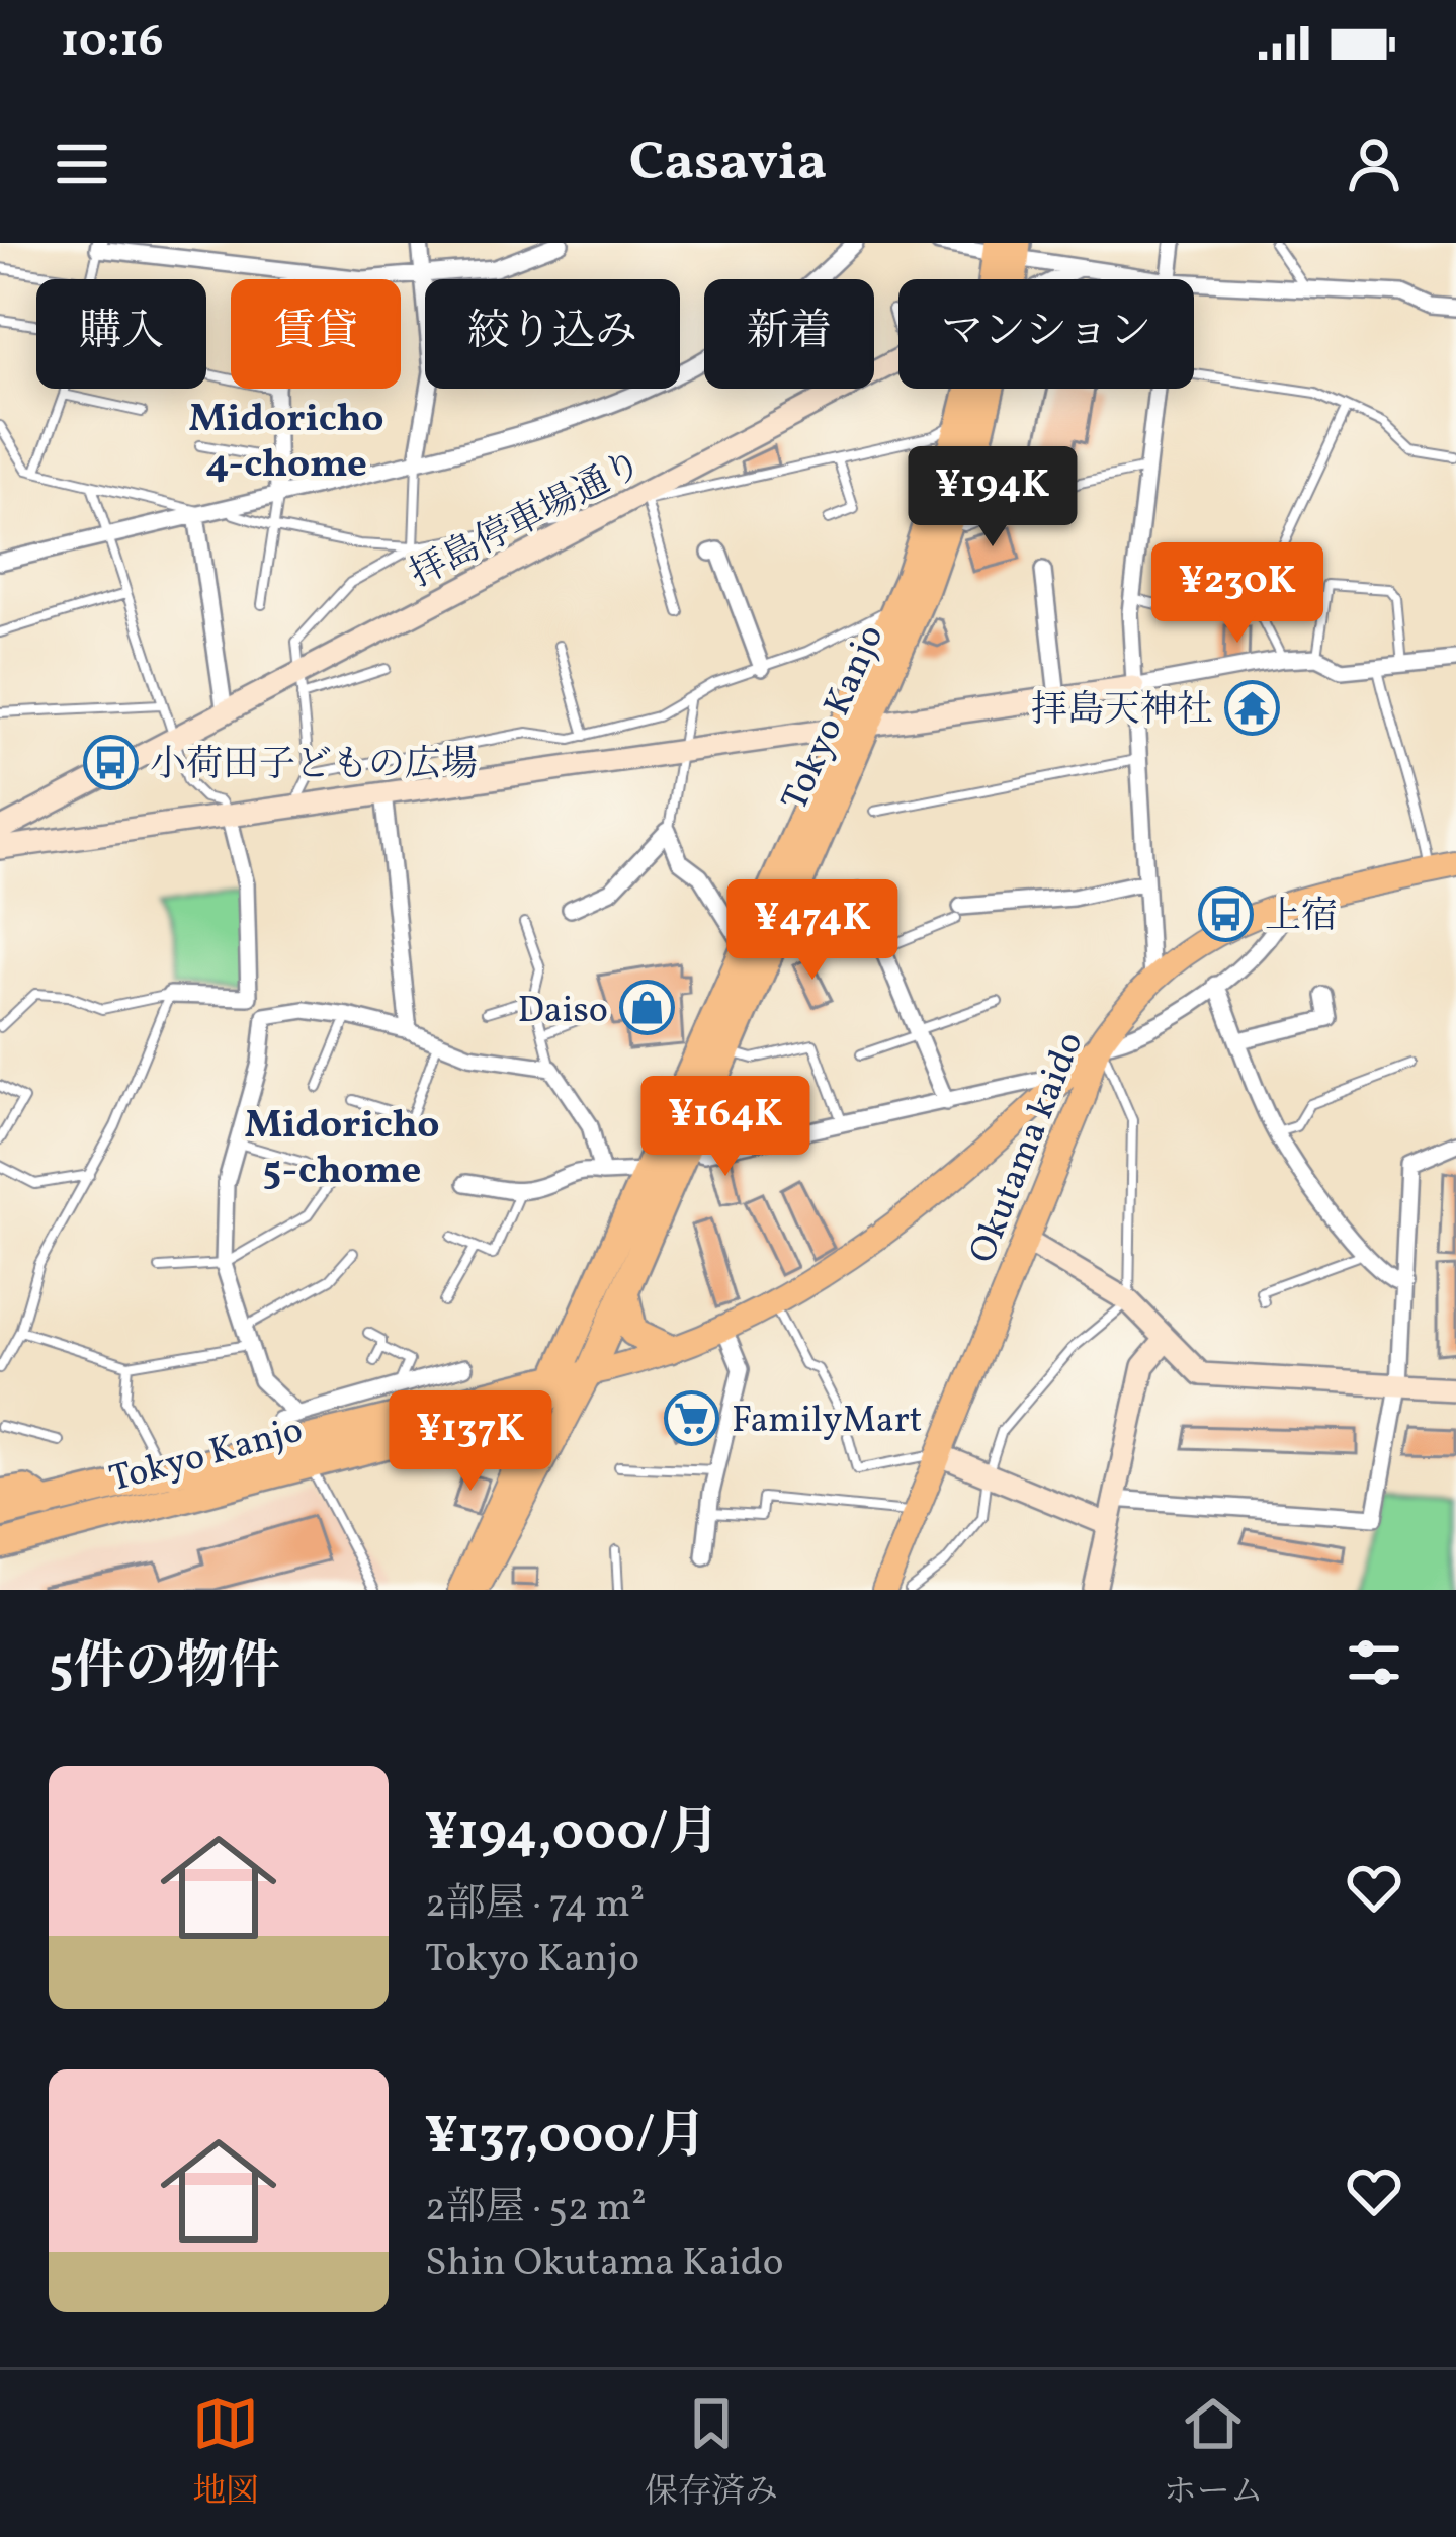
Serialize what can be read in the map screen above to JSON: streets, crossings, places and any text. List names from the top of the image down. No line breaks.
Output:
{"streets":{"highway":["Tokyo Kanjo"],"main road":["Okutama kaido"],"street":["拝島停車場通り"]},"districts":["Midoricho 4-chome","Midoricho 5-chome"],"places":{"temple":["拝島天神社"],"bus stop":["小荷田子どもの広場","上宿"],"shop":["Daiso"],"supermarket":["FamilyMart"]},"page":{"status":"10:16","header":"Casavia","chip":["購入","賃貸","絞り込み","新着","マンション"],"price":["¥194K","¥230K","¥474K","¥164K","¥137K"],"heading":"5件の物件","list":[{"name":"¥194,000/月","note":"2部屋 · 74 m² · Tokyo Kanjo"},{"name":"¥137,000/月","note":"2部屋 · 52 m² · Shin Okutama Kaido"}],"tabs":["地図","保存済み","ホーム"]}}
